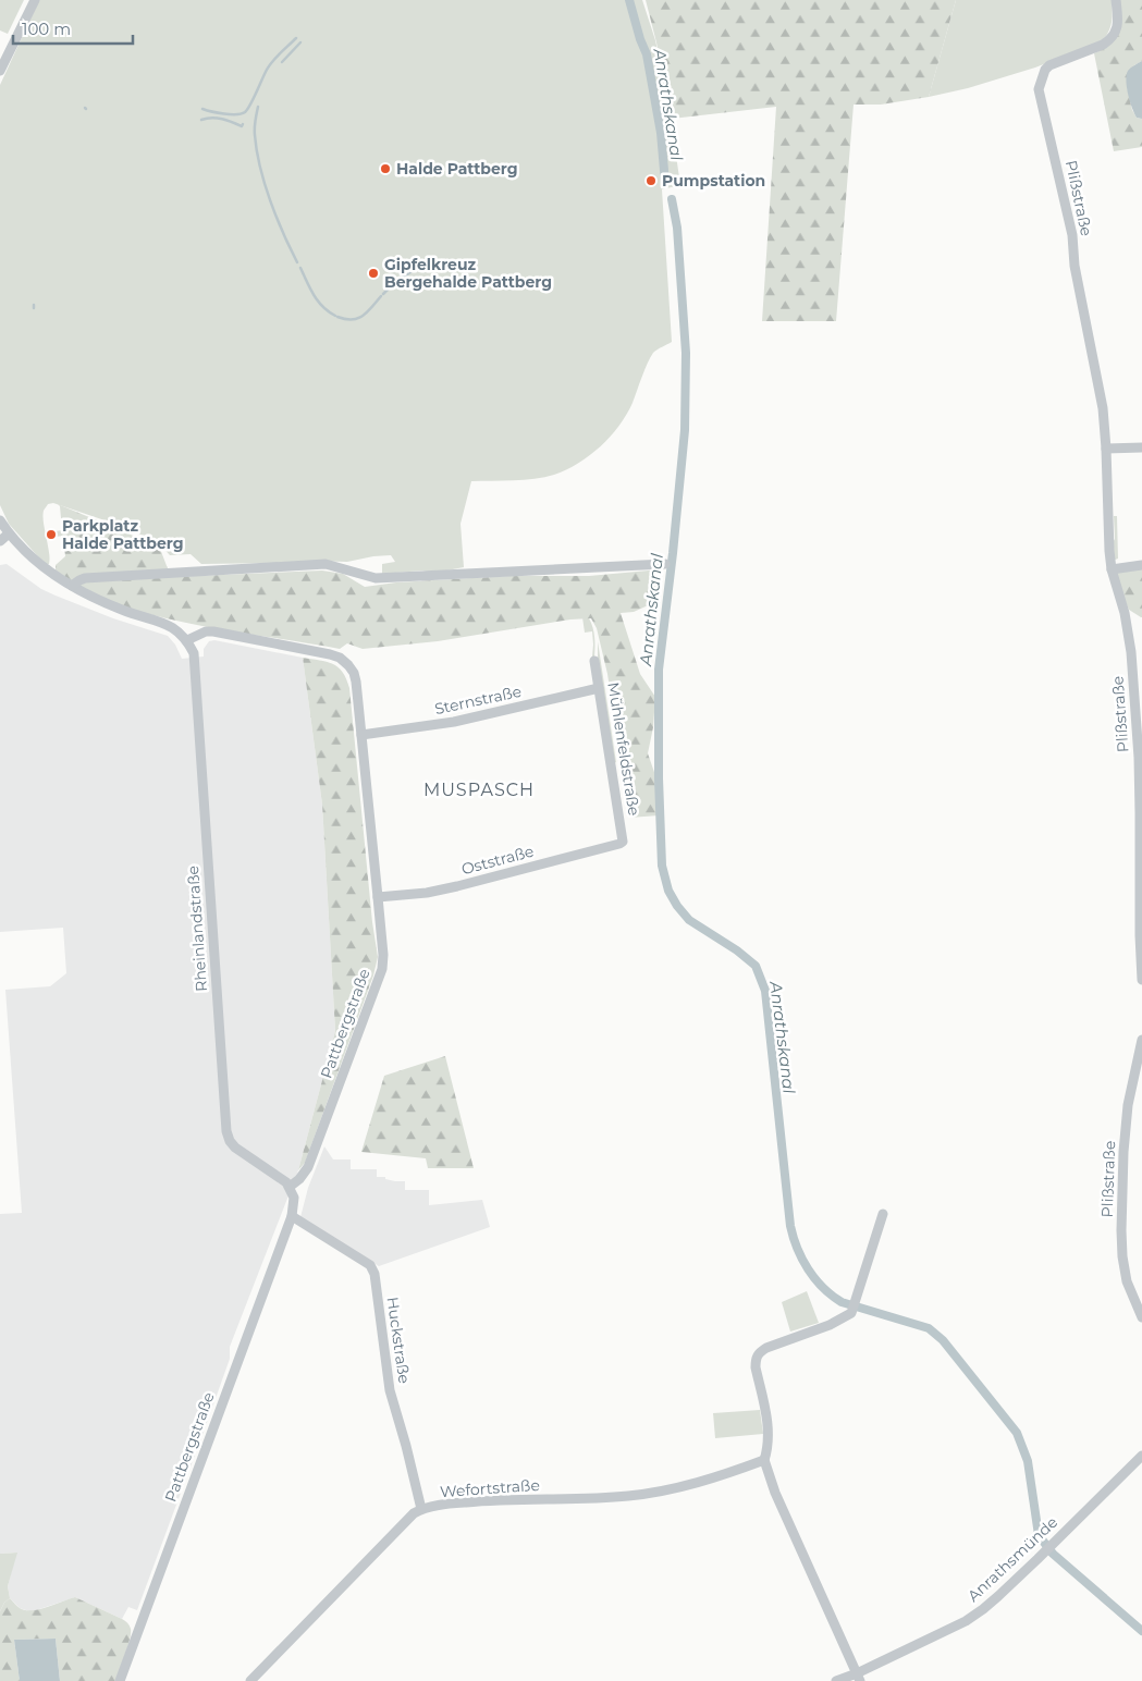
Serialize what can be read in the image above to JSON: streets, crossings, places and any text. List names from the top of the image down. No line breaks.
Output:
{"streets":{"street":["Plißstraße","Sternstraße","Mühlenfeldstraße","Oststraße","Rheinlandstraße","Pattbergstraße","Huckstraße","Wefortstraße","Anrathsmünde"]},"crossings":[["Sternstraße","Mühlenfeldstraße"],["Sternstraße","Pattbergstraße"],["Mühlenfeldstraße","Oststraße"],["Oststraße","Pattbergstraße"],["Rheinlandstraße","Pattbergstraße"],["Pattbergstraße","Huckstraße"],["Huckstraße","Wefortstraße"]],"districts":["MUSPASCH"],"water":["Anrathskanal"],"places":["Halde Pattberg","Pumpstation","Gipfelkreuz Bergehalde Pattberg","Parkplatz Halde Pattberg"],"scale_bar":"100 m"}
